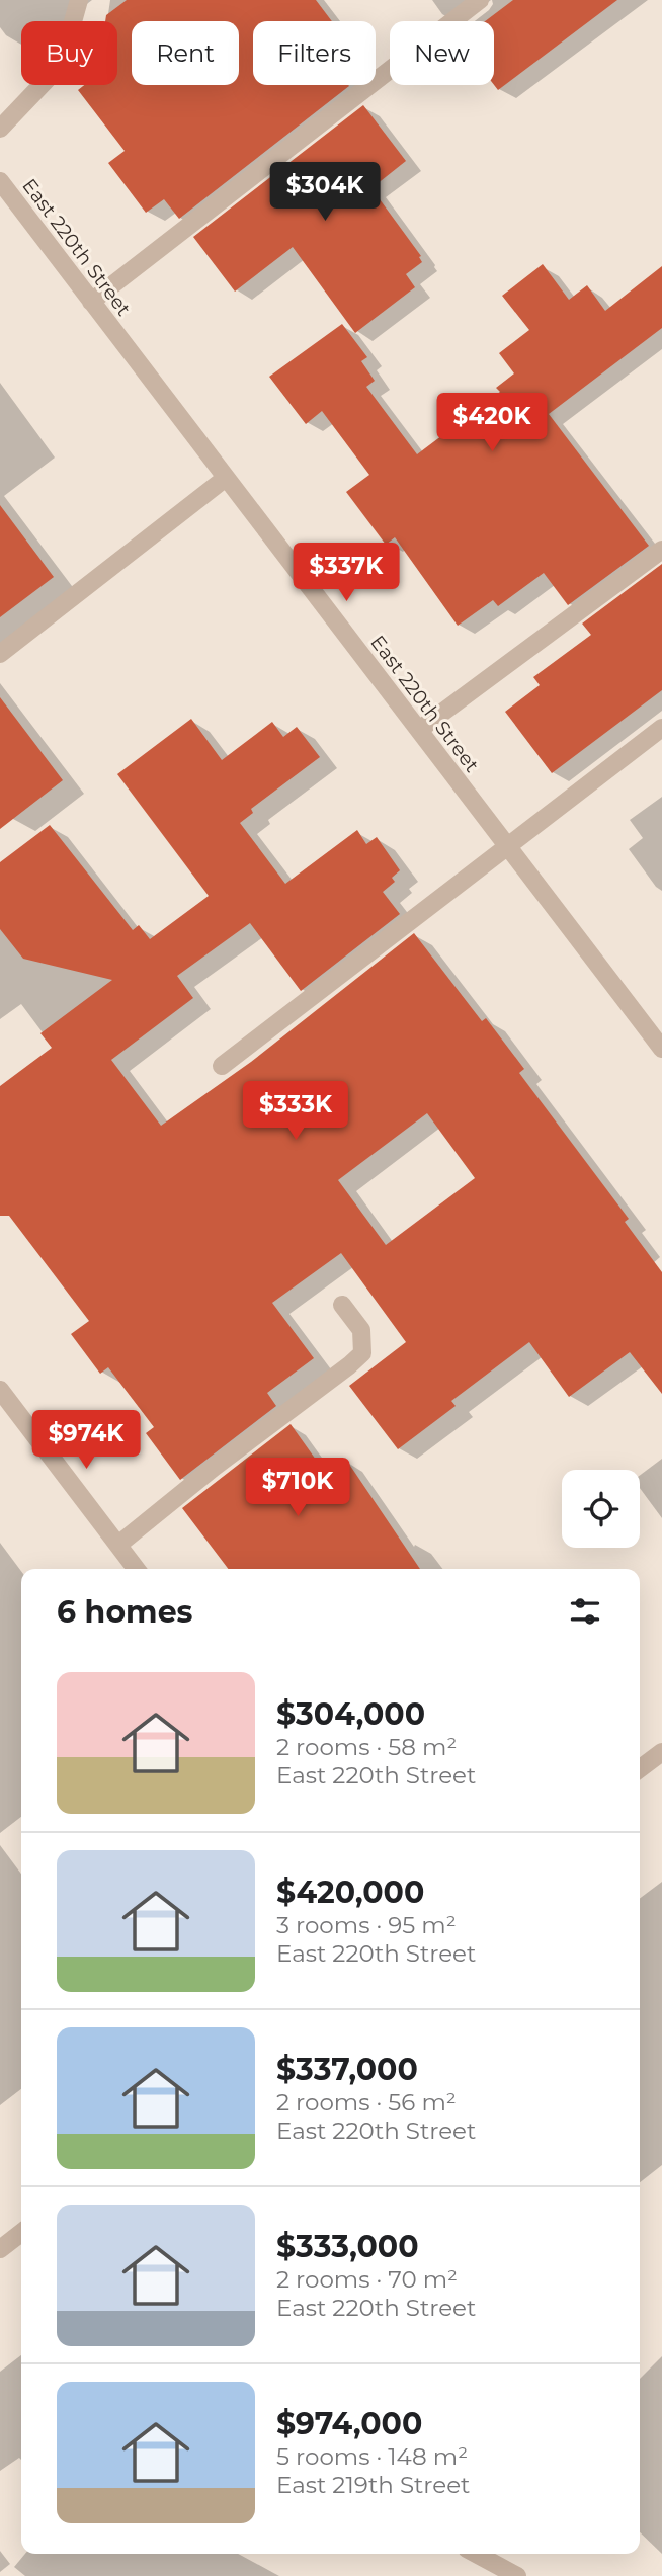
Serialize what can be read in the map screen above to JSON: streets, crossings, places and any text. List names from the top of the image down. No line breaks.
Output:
{"streets":{"street":["East 220th Street"]},"page":{"chip":["Buy","Rent","Filters","New"],"price":["$304K","$420K","$337K","$333K","$974K","$710K"],"heading":"6 homes","list":[{"name":"$304,000","note":"2 rooms · 58 m² · East 220th Street"},{"name":"$420,000","note":"3 rooms · 95 m² · East 220th Street"},{"name":"$337,000","note":"2 rooms · 56 m² · East 220th Street"},{"name":"$333,000","note":"2 rooms · 70 m² · East 220th Street"},{"name":"$974,000","note":"5 rooms · 148 m² · East 219th Street"}]}}
